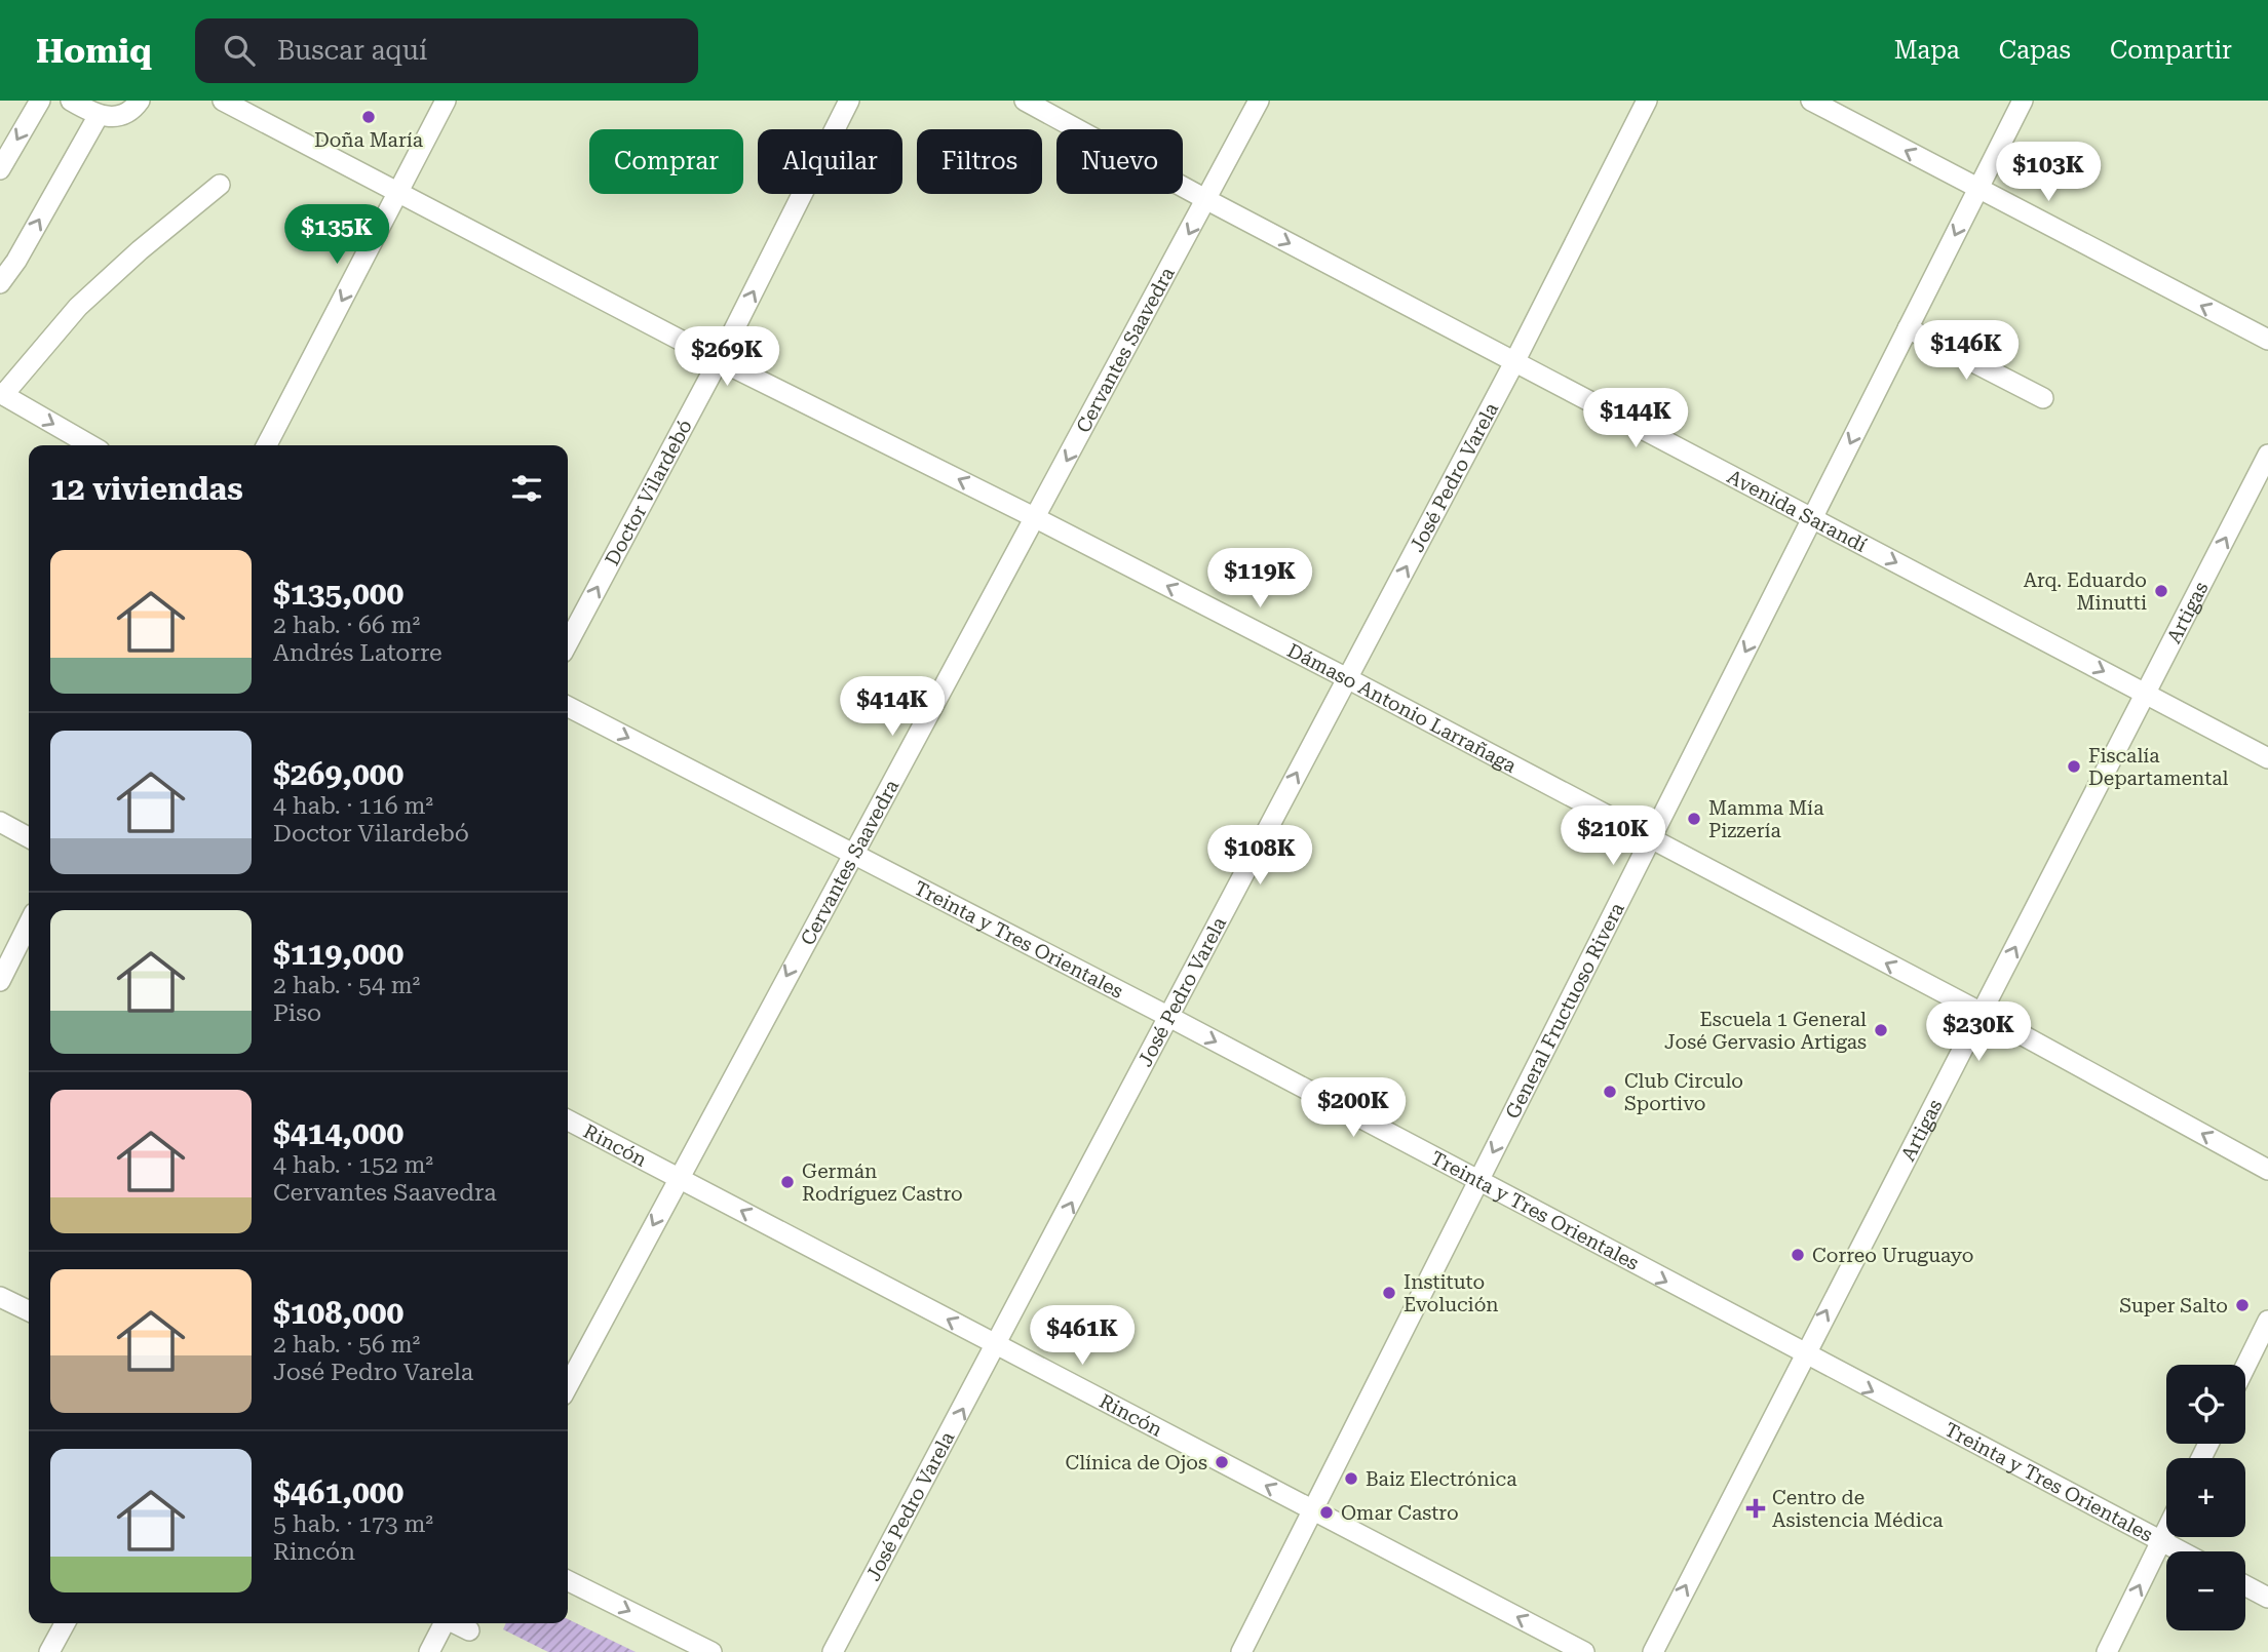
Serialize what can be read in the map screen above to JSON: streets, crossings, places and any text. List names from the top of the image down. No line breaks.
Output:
{"streets":{"street":["Cervantes Saavedra","José Pedro Varela","Doctor Vilardebó","Avenida Sarandí","Artigas","Dámaso Antonio Larrañaga","Treinta y Tres Orientales","General Fructuoso Rivera","Rincón"]},"crossings":[["Cervantes Saavedra","Avenida Sarandí"],["Cervantes Saavedra","Dámaso Antonio Larrañaga"],["Cervantes Saavedra","Treinta y Tres Orientales"],["Cervantes Saavedra","Rincón"],["José Pedro Varela","Avenida Sarandí"],["José Pedro Varela","Dámaso Antonio Larrañaga"],["José Pedro Varela","Treinta y Tres Orientales"],["José Pedro Varela","Rincón"],["Doctor Vilardebó","Dámaso Antonio Larrañaga"],["Avenida Sarandí","Artigas"],["Avenida Sarandí","General Fructuoso Rivera"],["Artigas","Dámaso Antonio Larrañaga"],["Artigas","Treinta y Tres Orientales"],["Dámaso Antonio Larrañaga","General Fructuoso Rivera"],["Treinta y Tres Orientales","General Fructuoso Rivera"],["General Fructuoso Rivera","Rincón"]],"one_way":["Cervantes Saavedra","José Pedro Varela","Doctor Vilardebó","Avenida Sarandí","Artigas","Dámaso Antonio Larrañaga","Treinta y Tres Orientales","General Fructuoso Rivera","Rincón"],"places":{"other":["Doña María","Arq. Eduardo Minutti","Fiscalía Departamental","Mamma Mía Pizzería","Escuela 1 General José Gervasio Artigas","Club Circulo Sportivo","Germán Rodríguez Castro","Correo Uruguayo","Instituto Evolución","Super Salto","Clínica de Ojos","Baiz Electrónica","Omar Castro"],"health":["Centro de Asistencia Médica"]},"page":{"header":"Homiq","search":"Buscar aquí","nav":["Mapa","Capas","Compartir"],"chip":["Comprar","Alquilar","Filtros","Nuevo"],"price":["$103K","$135K","$146K","$269K","$144K","$119K","$414K","$210K","$108K","$230K","$200K","$461K"],"heading":"12 viviendas","list":[{"name":"$135,000","note":"2 hab. · 66 m² · Andrés Latorre"},{"name":"$269,000","note":"4 hab. · 116 m² · Doctor Vilardebó"},{"name":"$119,000","note":"2 hab. · 54 m² · Piso"},{"name":"$414,000","note":"4 hab. · 152 m² · Cervantes Saavedra"},{"name":"$108,000","note":"2 hab. · 56 m² · José Pedro Varela"},{"name":"$461,000","note":"5 hab. · 173 m² · Rincón"}],"map_buttons":["+","−"]}}
